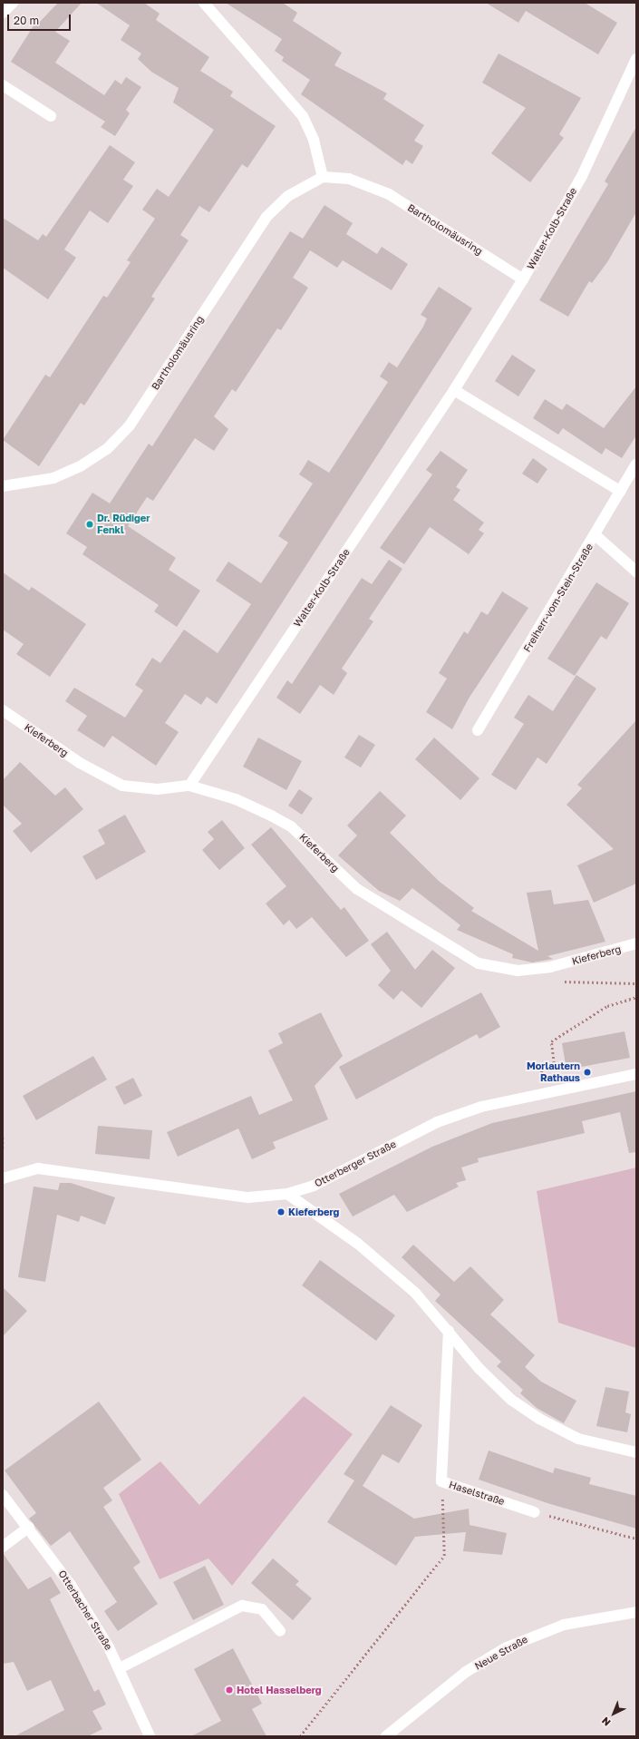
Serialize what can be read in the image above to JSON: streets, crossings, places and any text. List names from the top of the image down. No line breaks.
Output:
{"streets":{"street":["Walter-Kolb-Straße","Bartholomäusring","Freiherr-vom-Stein-Straße","Kieferberg","Otterberger Straße","Haselstraße","Otterbacher Straße","Neue Straße"]},"crossings":[["Walter-Kolb-Straße","Bartholomäusring"],["Walter-Kolb-Straße","Kieferberg"]],"places":["Dr. Rüdiger Fenkl","Morlautern Rathaus","Kieferberg","Hotel Hasselberg"],"scale_bar":"20 m","north":"bottom left"}
